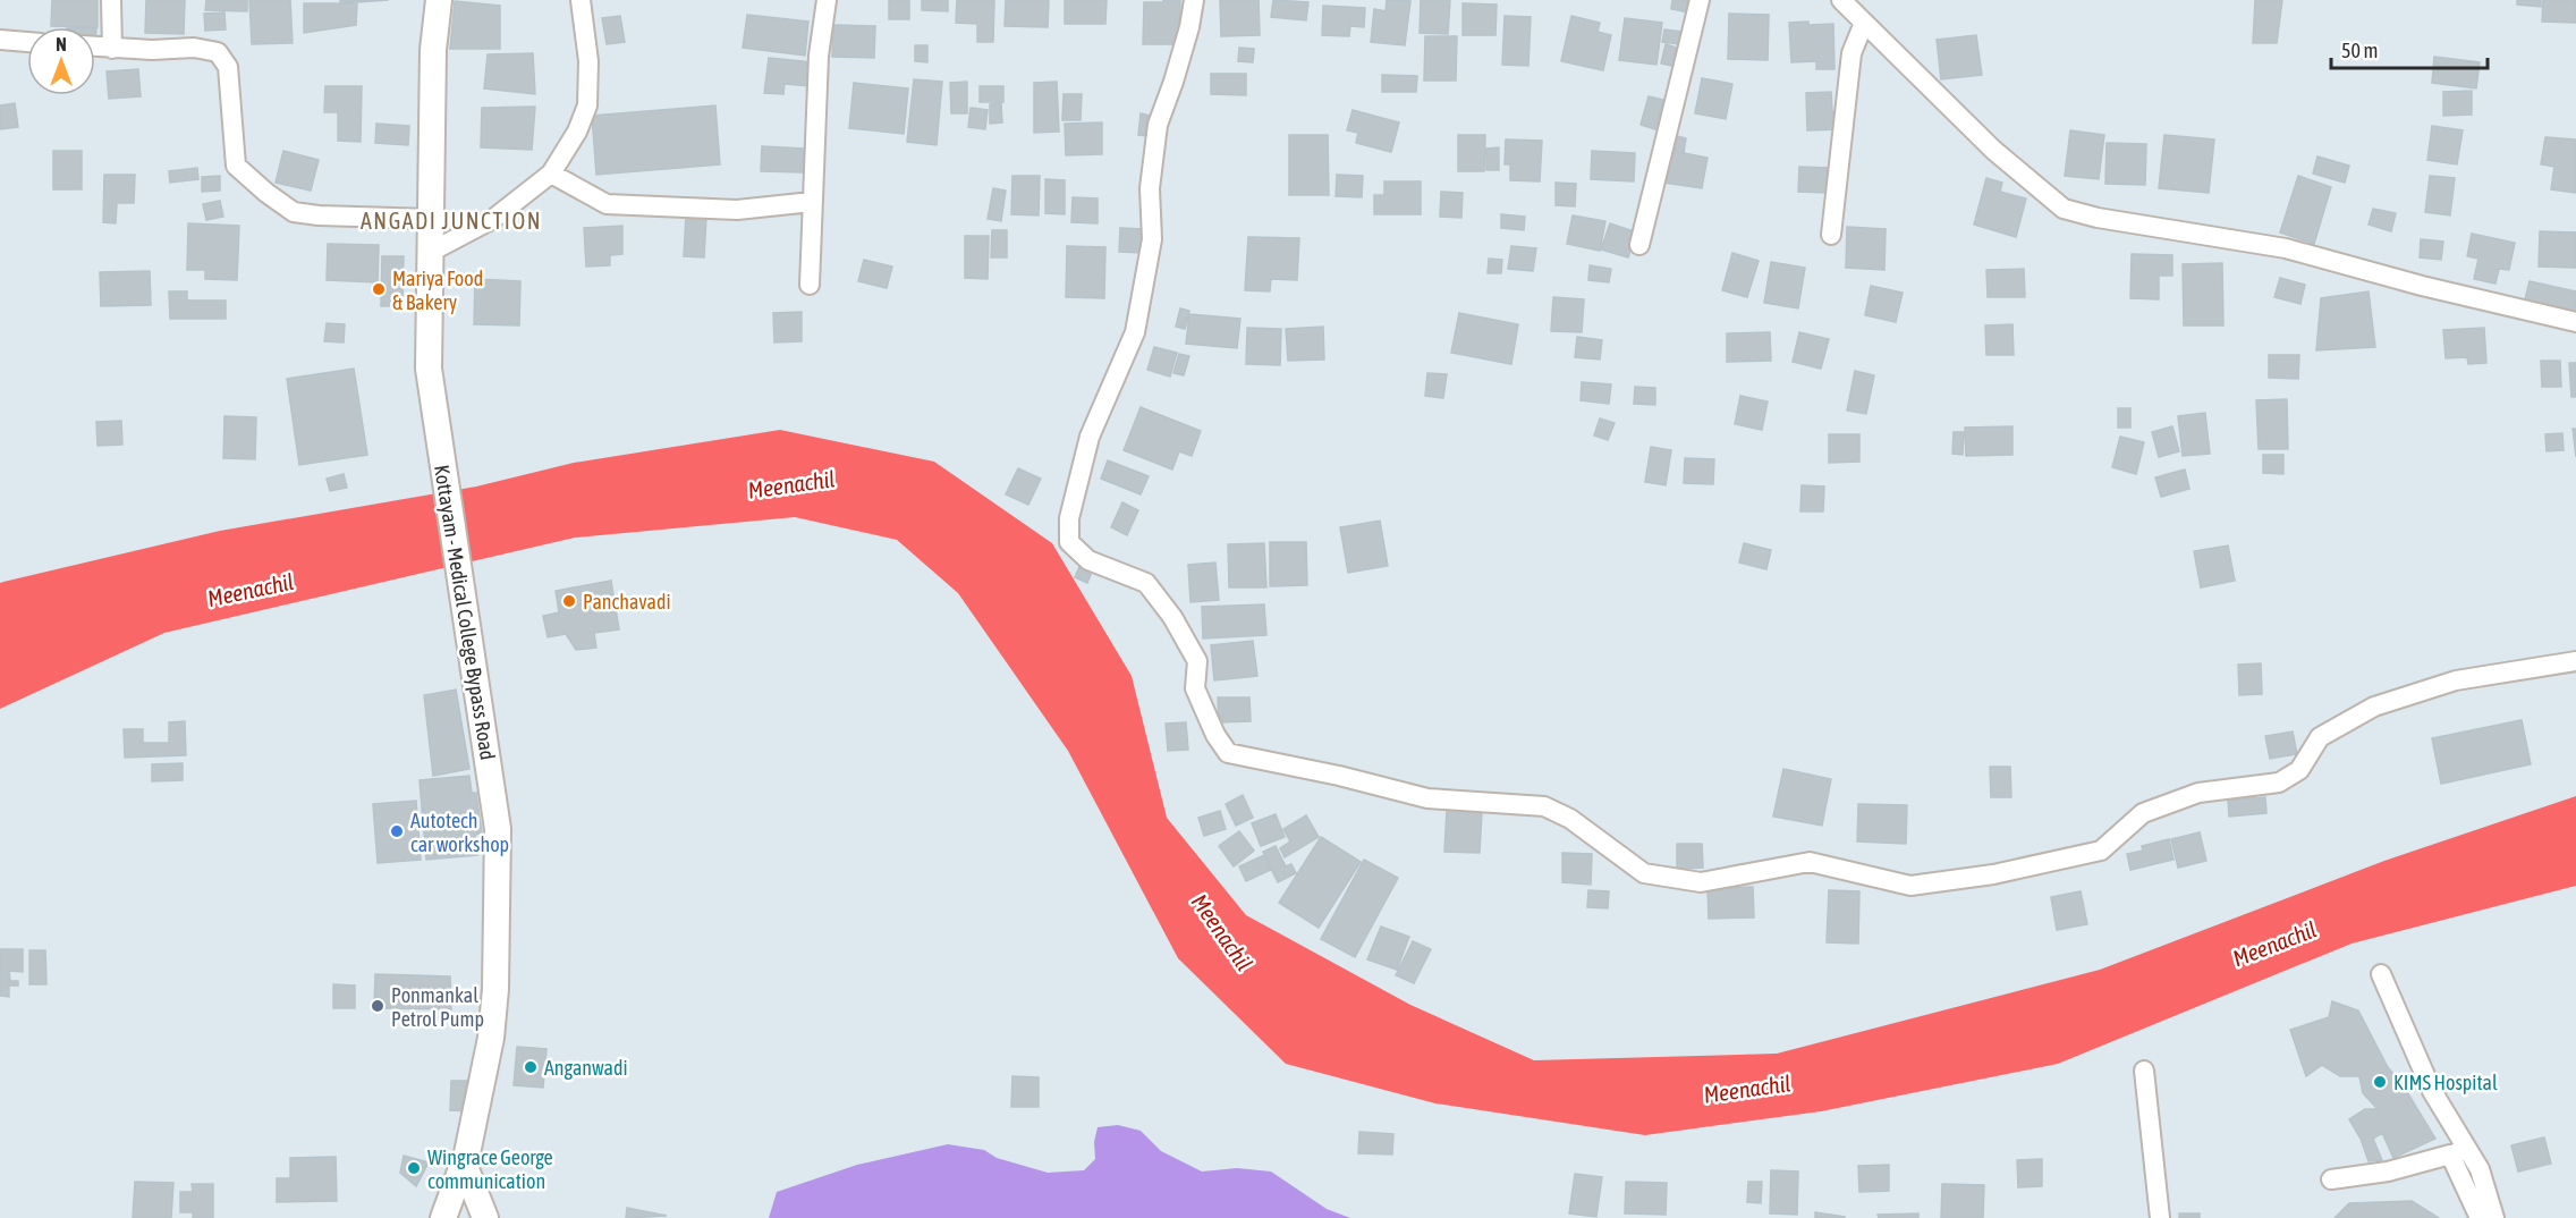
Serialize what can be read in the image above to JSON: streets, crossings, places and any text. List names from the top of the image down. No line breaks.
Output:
{"streets":{"main road":["Kottayam - Medical College Bypass Road"]},"districts":["ANGADI JUNCTION"],"water":["Meenachil"],"places":["Mariya Food & Bakery","Panchavadi","Autotech car workshop","Ponmankal Petrol Pump","Anganwadi","KIMS Hospital","Wingrace George communication"],"scale_bar":"50 m","north":"top"}
